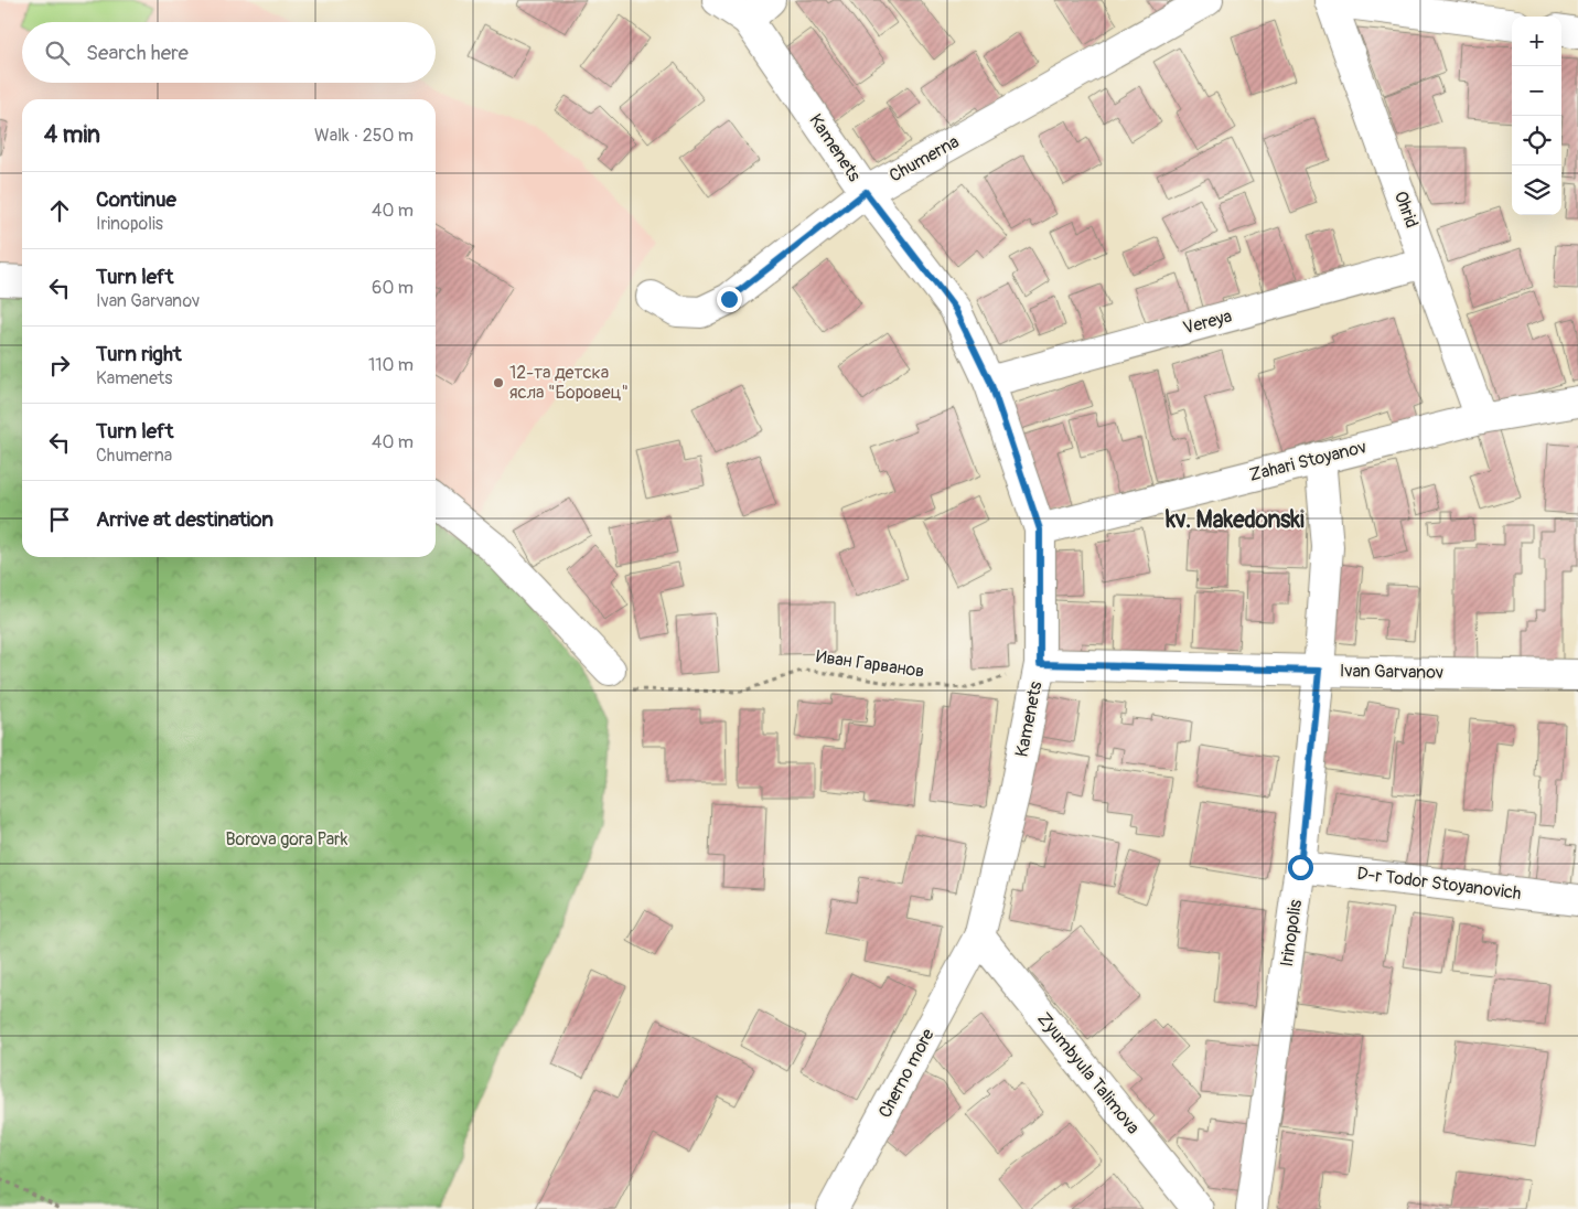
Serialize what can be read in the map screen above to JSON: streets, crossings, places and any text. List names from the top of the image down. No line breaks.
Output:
{"streets":{"street":["Kamenets","Chumerna","Ohrid","Vereya","Zahari Stoyanov","Ivan Garvanov","D-r Todor Stoyanovich","Irinopolis","Cherno more","Zyumbyula Talimova"],"path":["Иван Гарванов"]},"crossings":[["Kamenets","Chumerna"],["Kamenets","Vereya"],["Kamenets","Zahari Stoyanov"],["Kamenets","Иван Гарванов"],["Kamenets","Ivan Garvanov"],["Kamenets","Cherno more"],["Kamenets","Zyumbyula Talimova"],["Ohrid","Vereya"],["Ohrid","Zahari Stoyanov"],["Zahari Stoyanov","Irinopolis"],["Иван Гарванов","Ivan Garvanov"],["Ivan Garvanov","Irinopolis"],["D-r Todor Stoyanovich","Irinopolis"],["Cherno more","Zyumbyula Talimova"]],"districts":["kv. Makedonski"],"parks":["Borova gora Park"],"places":["12-та детска ясла \"Боровец\""],"page":{"map_buttons":["+","−"],"search":"Search here","heading":["4 min","Walk · 250 m"],"list":[["Continue","Irinopolis","40 m"],["Turn left","Ivan Garvanov","60 m"],["Turn right","Kamenets","110 m"],["Turn left","Chumerna","40 m"],"Arrive at destination"]}}
